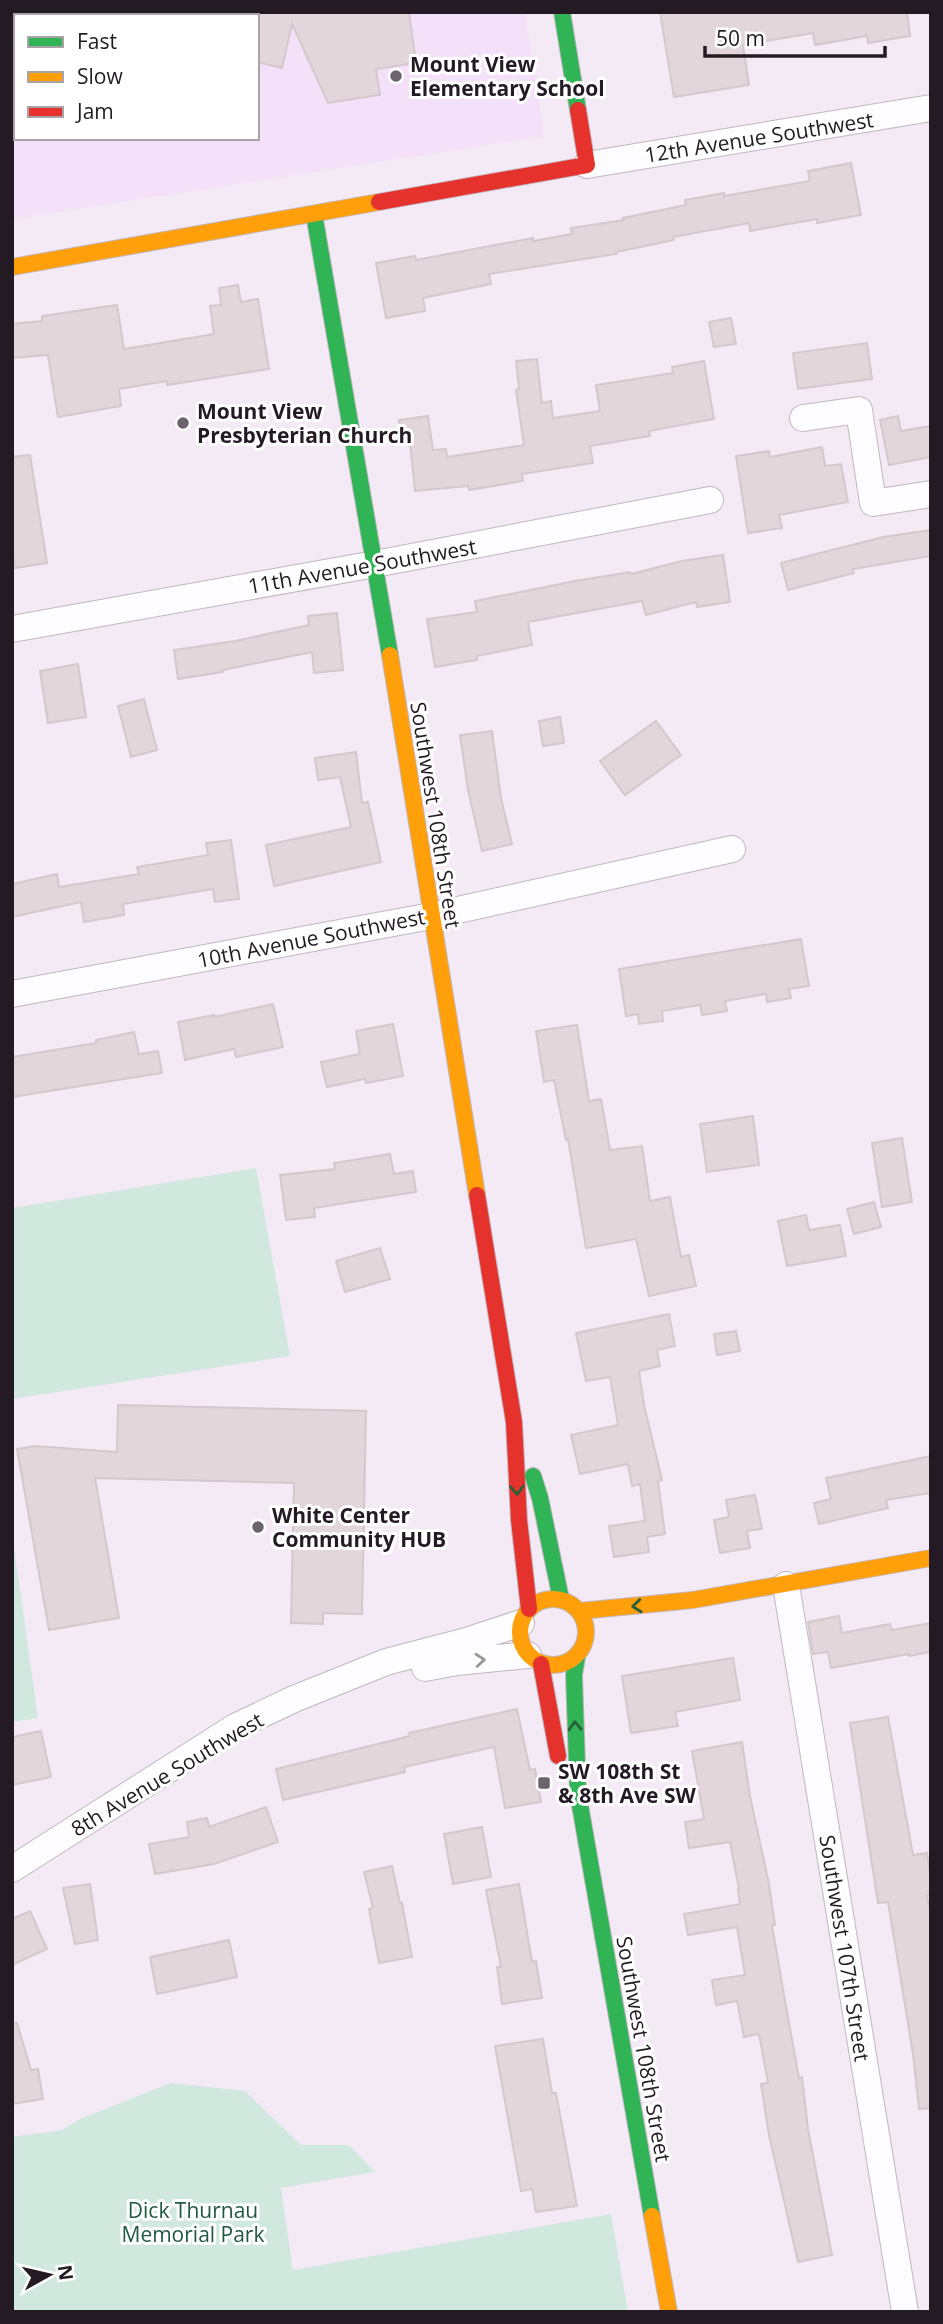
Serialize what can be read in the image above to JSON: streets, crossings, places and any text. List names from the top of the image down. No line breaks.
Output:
{"streets":{"street":["12th Avenue Southwest","11th Avenue Southwest","Southwest 108th Street","10th Avenue Southwest","8th Avenue Southwest","Southwest 107th Street"]},"crossings":[["11th Avenue Southwest","Southwest 108th Street"],["Southwest 108th Street","10th Avenue Southwest"],["Southwest 108th Street","8th Avenue Southwest"]],"parks":["Dick Thurnau Memorial Park"],"places":{"other":["Mount View Elementary School","Mount View Presbyterian Church","White Center Community HUB"],"transit":["SW 108th St & 8th Ave SW"]},"legend":["Fast","Slow","Jam"],"scale_bar":"50 m","north":"right"}
